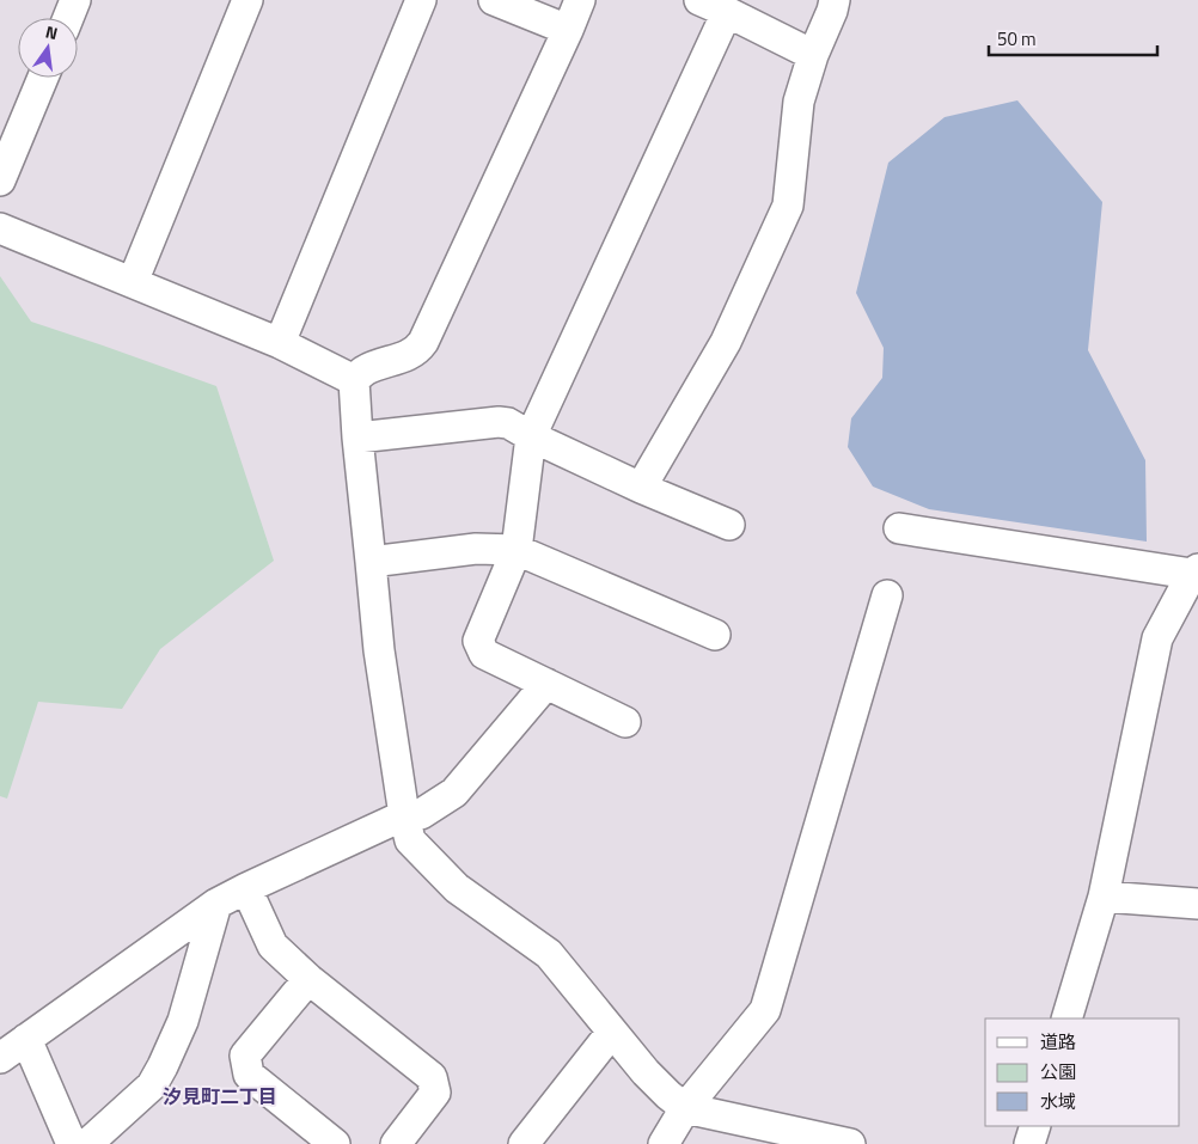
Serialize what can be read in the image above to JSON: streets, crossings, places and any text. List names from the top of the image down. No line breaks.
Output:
{"districts":["汐見町二丁目"],"legend":["道路","公園","水域"],"scale_bar":"50 m","north":"top"}
